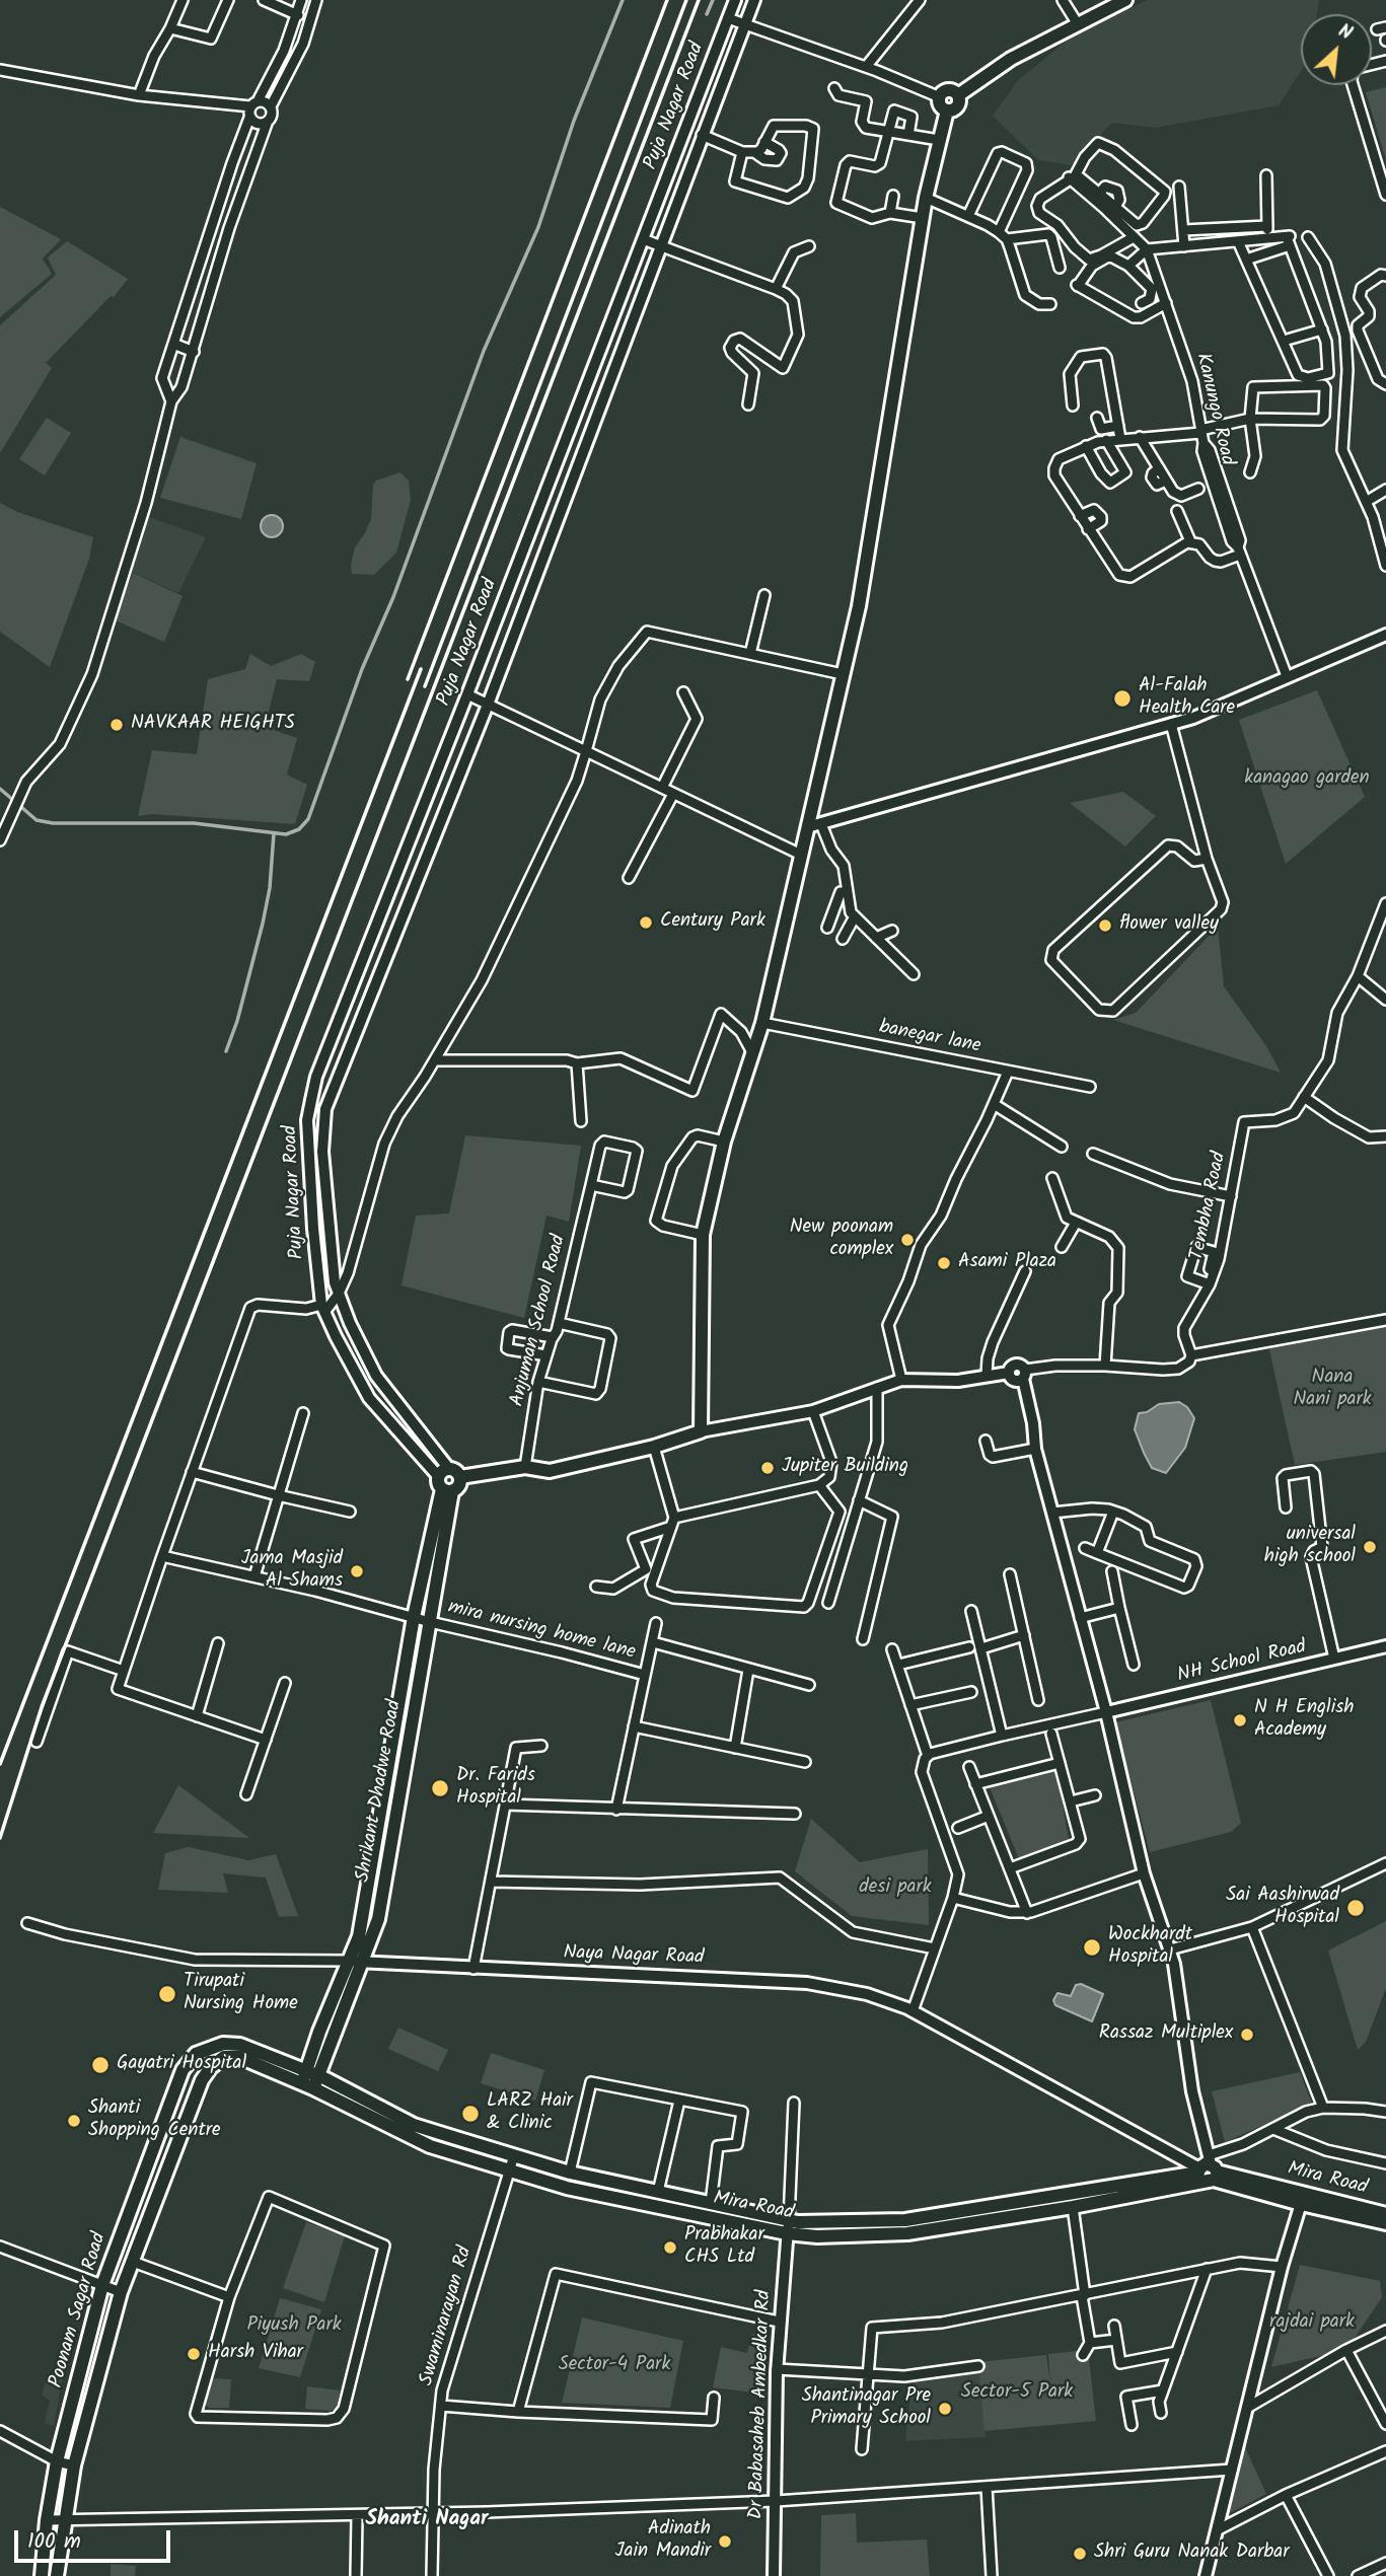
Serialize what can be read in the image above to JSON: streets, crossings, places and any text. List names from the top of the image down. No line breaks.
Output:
{"streets":{"main road":["Shrikant Dhadwe Road","Mira Road","Poonam Sagar Road"],"street":["Puja Nagar Road","Kanungo Road","banegar lane","Tembha Road","Anjuman School Road","mira nursing home lane","NH School Road","Naya Nagar Road","Swaminarayan Rd","Dr Babasaheb Ambedkar Rd"]},"crossings":[["Puja Nagar Road","Shrikant Dhadwe Road"],["mira nursing home lane","Shrikant Dhadwe Road"],["Shrikant Dhadwe Road","Naya Nagar Road"],["Shrikant Dhadwe Road","Mira Road"],["Naya Nagar Road","Mira Road"],["Mira Road","Poonam Sagar Road"],["Mira Road","Swaminarayan Rd"],["Mira Road","Dr Babasaheb Ambedkar Rd"]],"districts":["Shanti Nagar"],"parks":["kanagao garden","Nana Nani park","desi park","rajdai park","Piyush Park","Sector-4 Park","Sector-5 Park"],"places":["Al-Falah Health Care","NAVKAAR HEIGHTS","Century Park","flower valley","New poonam complex","Asami Plaza","Jupiter Building","universal high school","Jama Masjid Al Shams","N H English Academy","Dr. Farids Hospital","Sai Aashirwad Hospital","Wockhardt Hospital","Tirupati Nursing Home","Rassaz Multiplex","Gayatri Hospital","LARZ Hair & Clinic","Shanti Shopping Centre","Prabhakar CHS Ltd","Harsh Vihar","Shantinagar Pre Primary School","Adinath Jain Mandir","Shri Guru Nanak Darbar"],"scale_bar":"100 m","north":"top right"}
